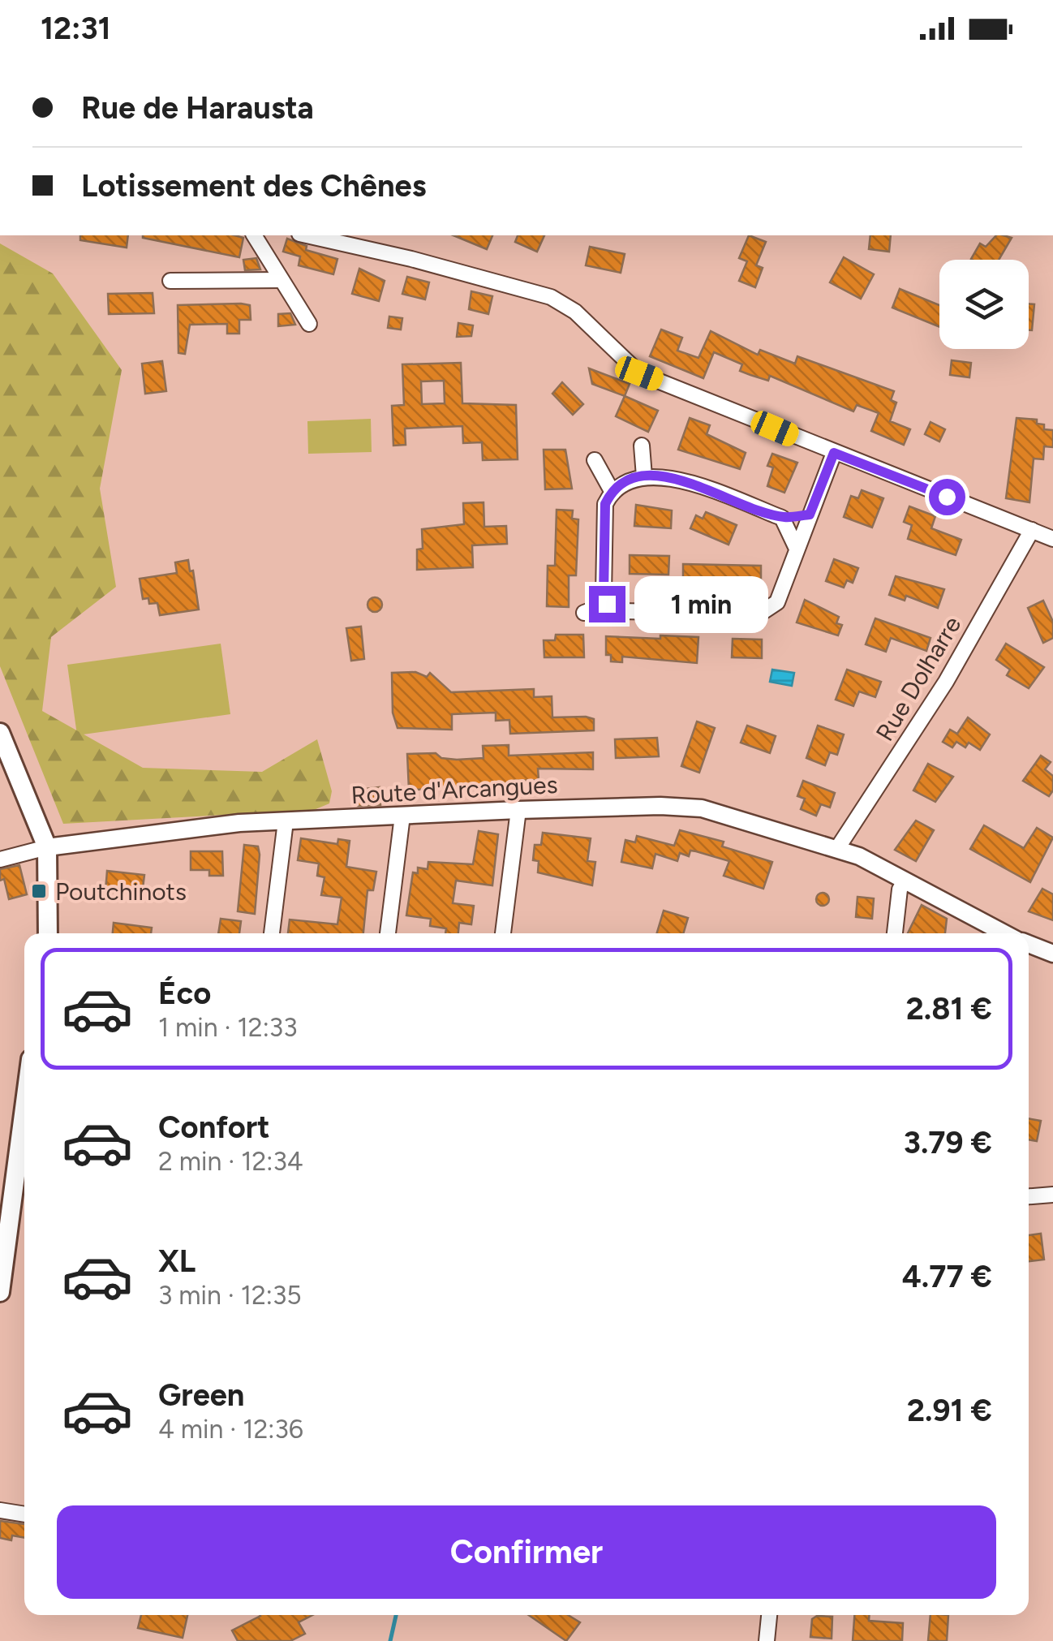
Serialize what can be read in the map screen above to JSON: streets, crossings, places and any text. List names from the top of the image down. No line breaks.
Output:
{"streets":{"street":["Rue Dolharre","Route d'Arcangues"]},"crossings":[["Rue Dolharre","Route d'Arcangues"]],"places":{"transit":["Poutchinots"]},"page":{"status":"12:31","banner":["Rue de Harausta","Lotissement des Chênes"],"bubble":"1 min","list":[{"name":"Éco","note":"1 min · 12:33","value":"2.81 €"},{"name":"Confort","note":"2 min · 12:34","value":"3.79 €"},{"name":"XL","note":"3 min · 12:35","value":"4.77 €"},{"name":"Green","note":"4 min · 12:36","value":"2.91 €"}],"buttons":"Confirmer"}}
